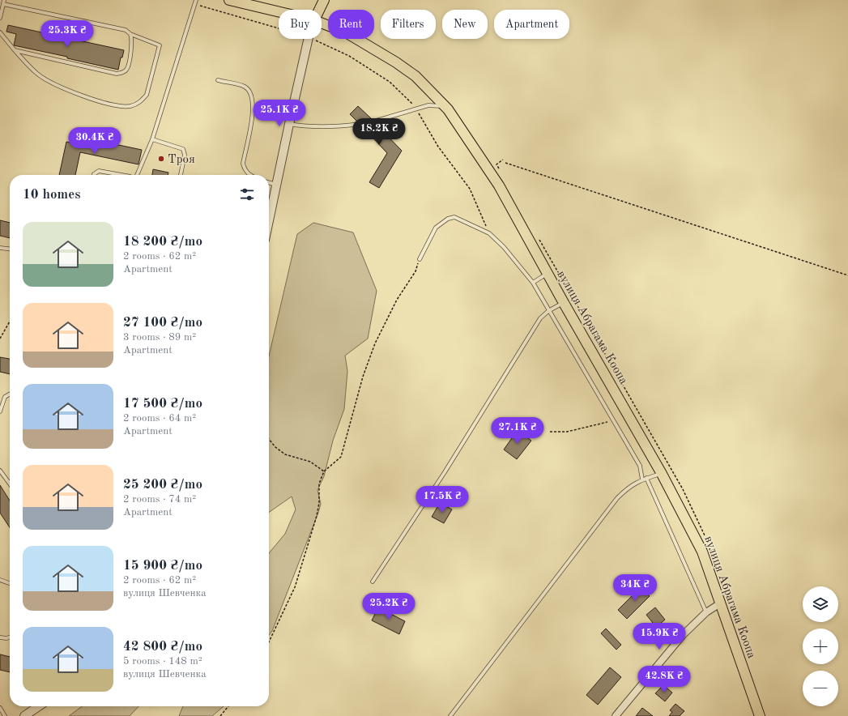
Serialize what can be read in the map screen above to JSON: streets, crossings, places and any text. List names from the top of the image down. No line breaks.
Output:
{"streets":{"main road":["вулиця Абрагама Коопа"]},"places":["Троя"],"page":{"chip":["Buy","Rent","Filters","New","Apartment"],"price":["25.3K ₴","25.1K ₴","18.2K ₴","30.4K ₴","27.1K ₴","17.5K ₴","34K ₴","25.2K ₴","15.9K ₴","42.8K ₴"],"heading":"10 homes","list":[{"name":"18 200 ₴/mo","note":"2 rooms · 62 m² · Apartment"},{"name":"27 100 ₴/mo","note":"3 rooms · 89 m² · Apartment"},{"name":"17 500 ₴/mo","note":"2 rooms · 64 m² · Apartment"},{"name":"25 200 ₴/mo","note":"2 rooms · 74 m² · Apartment"},{"name":"15 900 ₴/mo","note":"2 rooms · 62 m² · вулиця Шевченка"},{"name":"42 800 ₴/mo","note":"5 rooms · 148 m² · вулиця Шевченка"}],"map_buttons":["+","−"]}}
